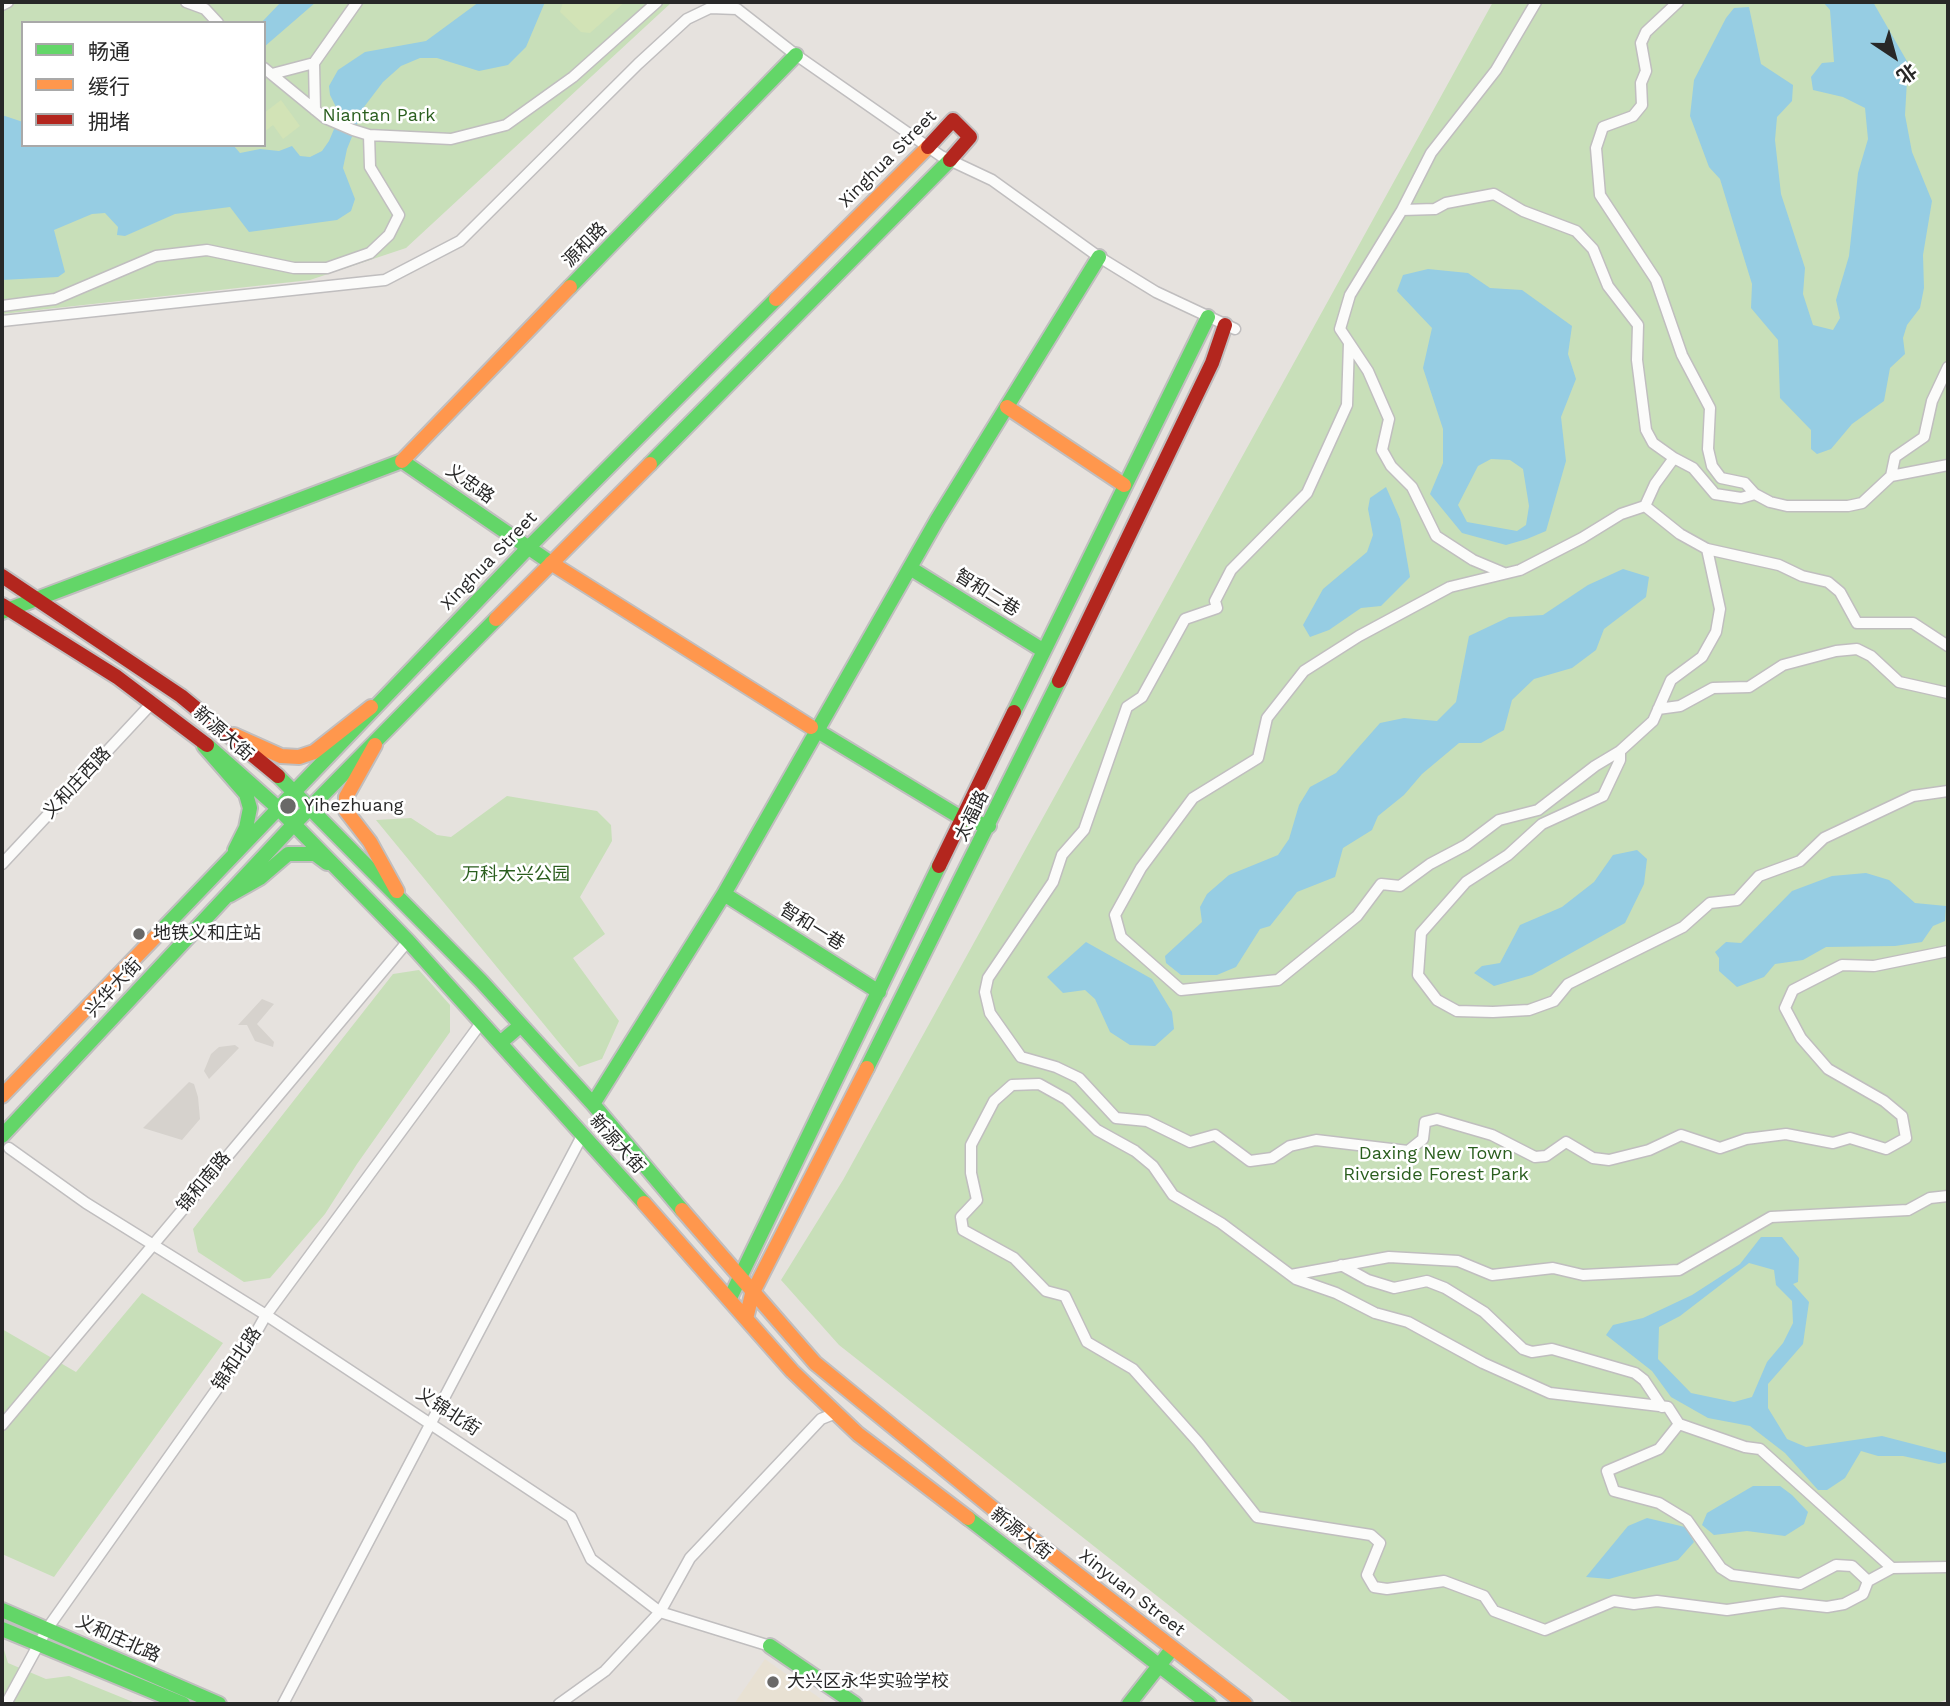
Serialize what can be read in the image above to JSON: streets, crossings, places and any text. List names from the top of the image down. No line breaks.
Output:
{"streets":{"main road":["Xinghua Street","源和路","义忠路","智和二巷","新源大街","太福路","智和一巷","兴华大街","义锦北街","Xinyuan Street","义和庄北路"],"street":["义和庄西路","锦和南路","锦和北路"]},"crossings":[["Xinghua Street","义忠路"],["Xinghua Street","兴华大街"],["源和路","义忠路"],["义忠路","太福路"],["智和二巷","太福路"],["新源大街","义和庄西路"],["新源大街","太福路"],["新源大街","兴华大街"],["新源大街","锦和南路"],["新源大街","锦和北路"],["太福路","智和一巷"],["太福路","Xinyuan Street"],["兴华大街","义锦北街"],["锦和南路","义锦北街"],["锦和北路","义锦北街"],["锦和北路","义和庄北路"]],"parks":["Niantan Park","万科大兴公园","Daxing New Town Riverside Forest Park"],"places":["Yihezhuang","地铁义和庄站","大兴区永华实验学校"],"legend":["畅通","缓行","拥堵"],"north":"bottom right"}
